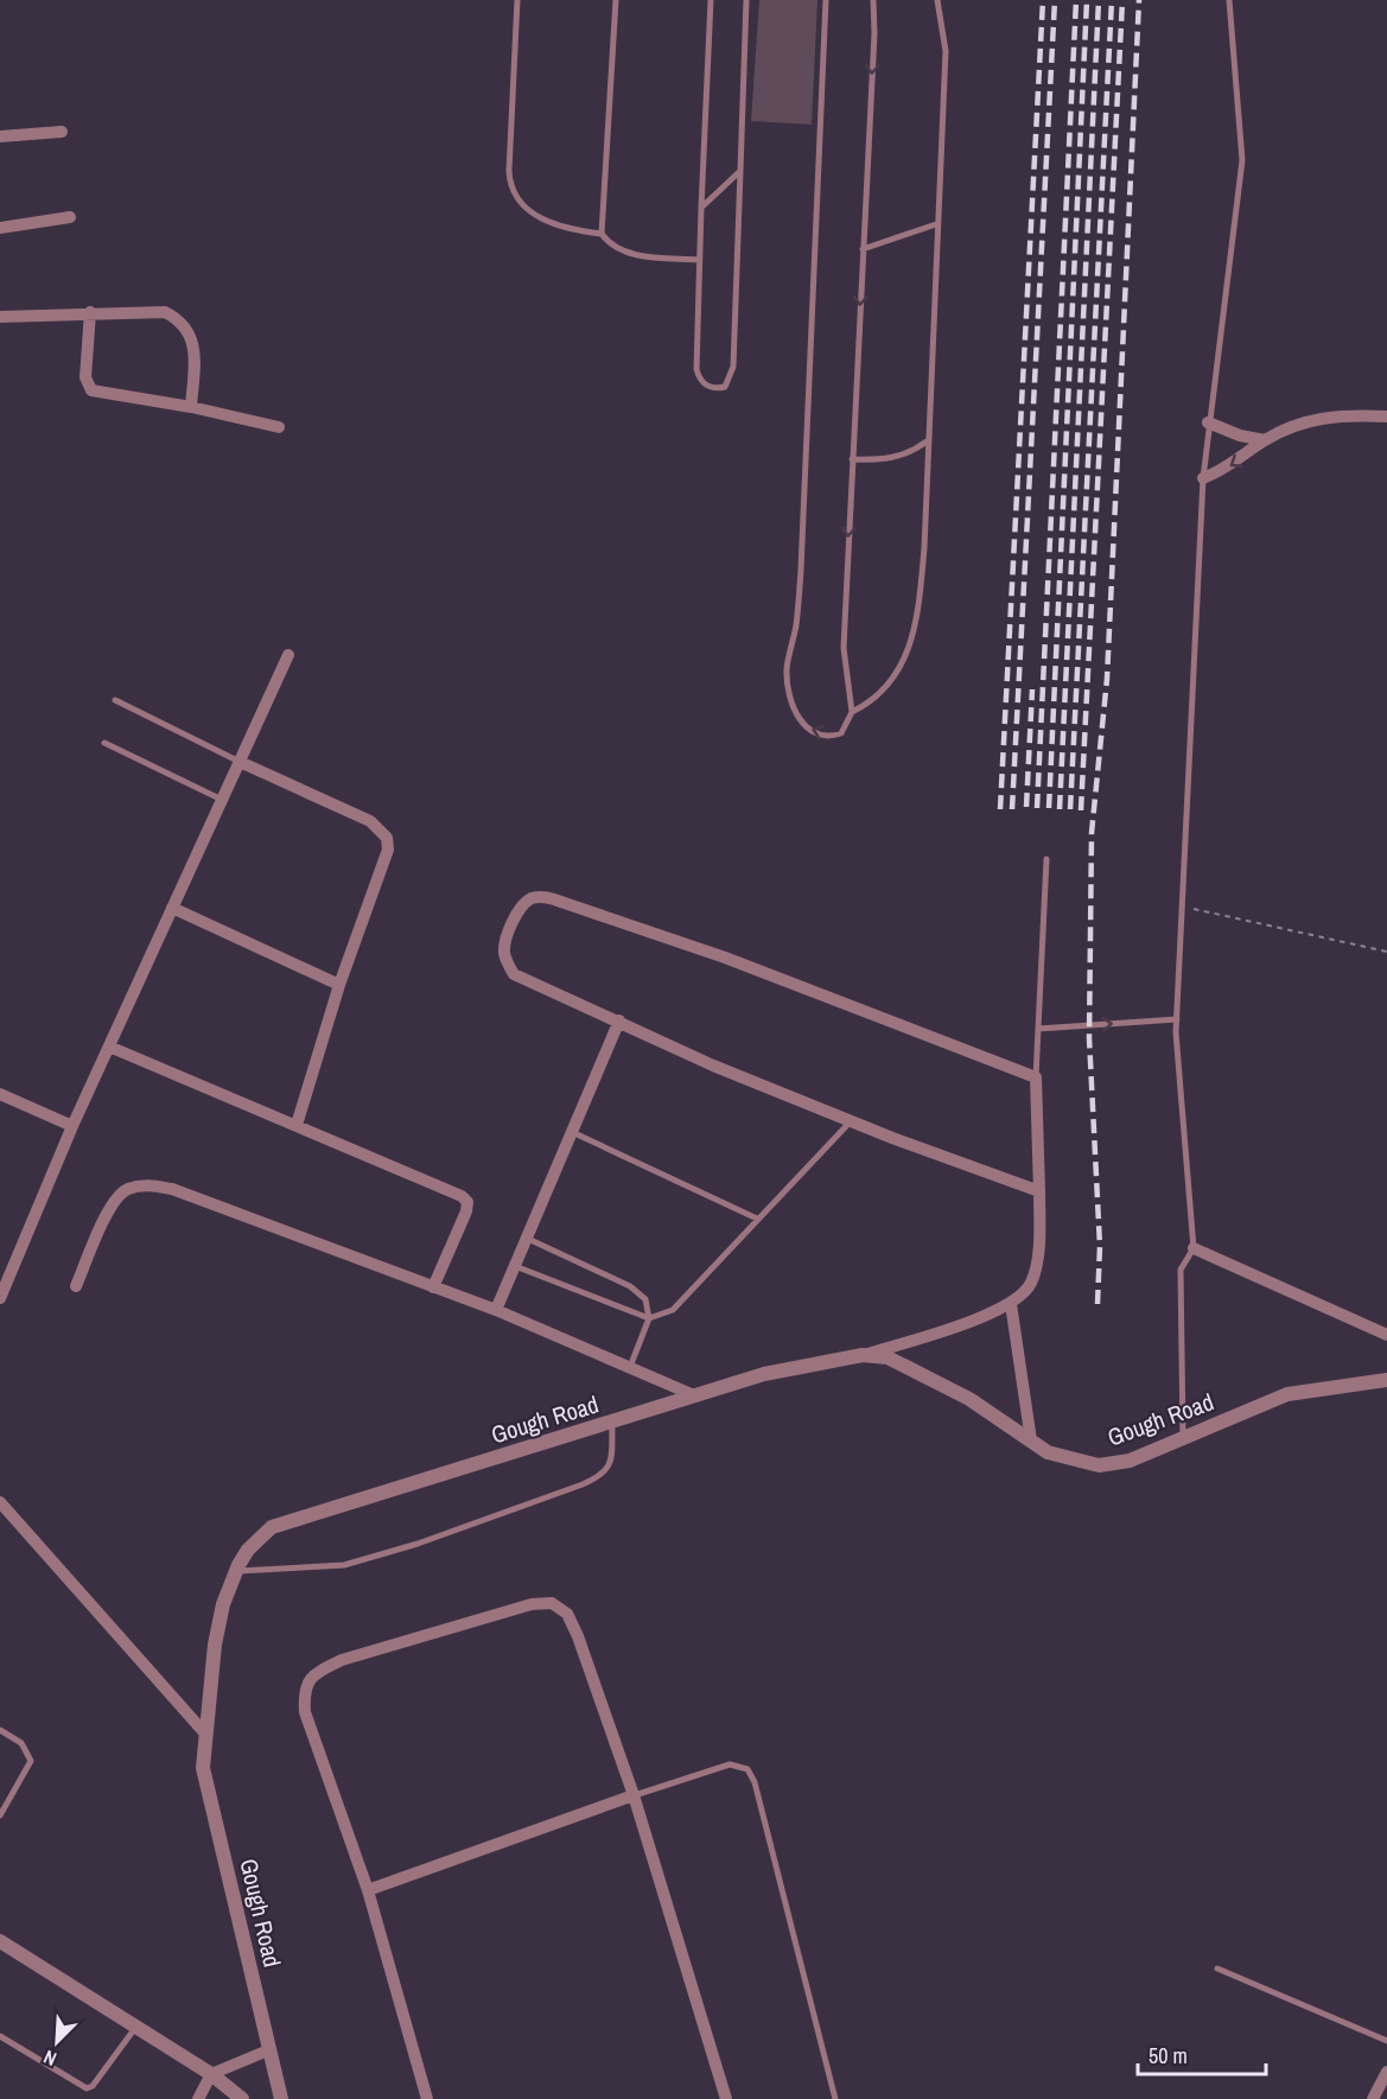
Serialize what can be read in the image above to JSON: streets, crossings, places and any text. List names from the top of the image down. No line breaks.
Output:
{"streets":{"street":["Gough Road"]},"scale_bar":"50 m","north":"bottom left"}
